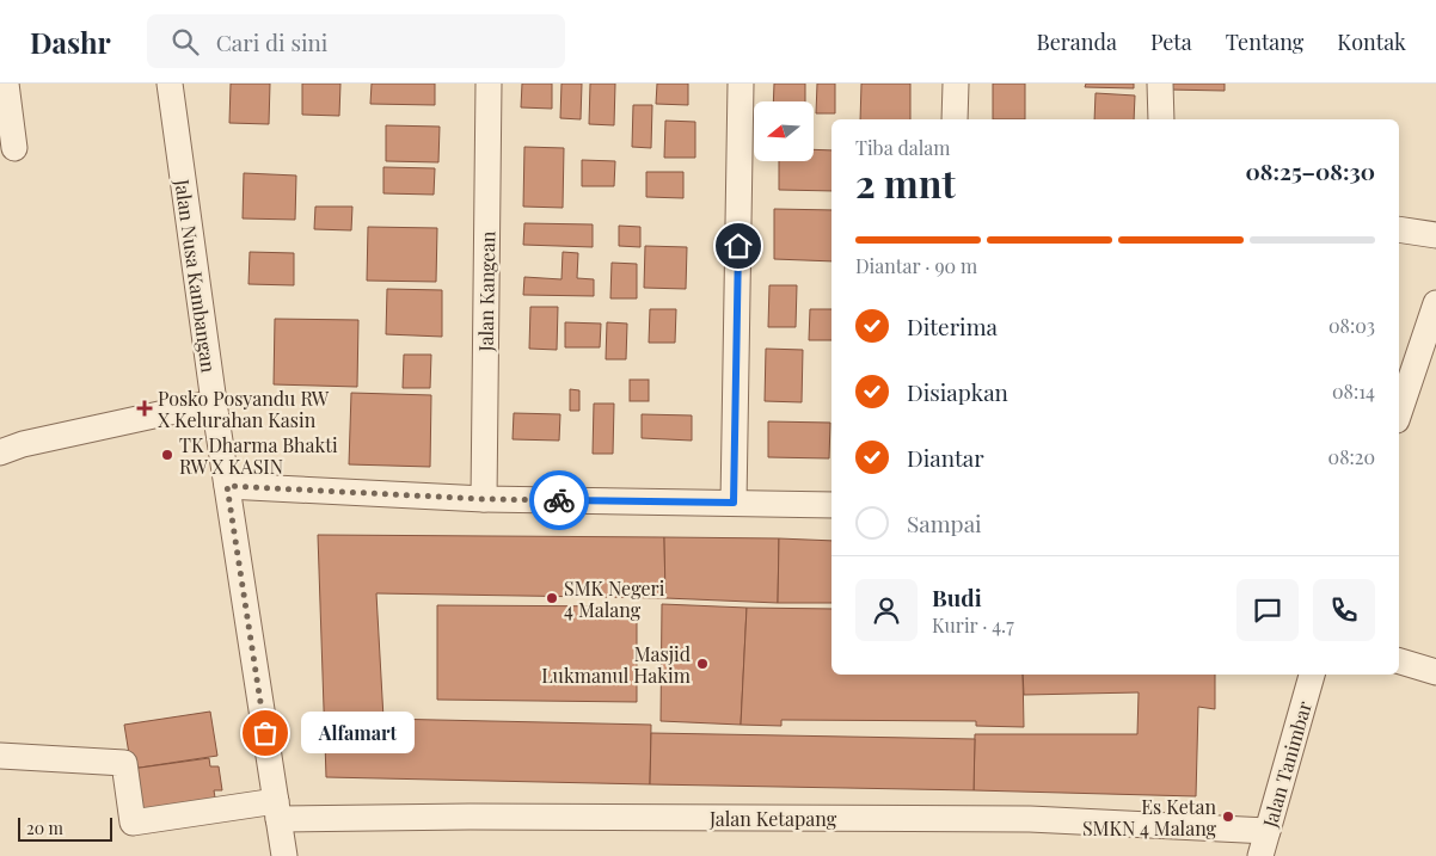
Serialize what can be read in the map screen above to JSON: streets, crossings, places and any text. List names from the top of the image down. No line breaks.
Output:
{"streets":{"street":["Jalan Nusa Kambangan","Jalan Kangean","Jalan Tanimbar","Jalan Ketapang"]},"crossings":[["Jalan Nusa Kambangan","Jalan Ketapang"],["Jalan Tanimbar","Jalan Ketapang"]],"places":{"health":["Posko Posyandu RW X Kelurahan Kasin"],"other":["TK Dharma Bhakti RW X KASIN","SMK Negeri 4 Malang","Masjid Lukmanul Hakim","Alfamart","Es Ketan SMKN 4 Malang"]},"scale_bar":"20 m","north":"left","page":{"header":"Dashr","search":"Cari di sini","nav":["Beranda","Peta","Tentang","Kontak"],"heading":["2 mnt","Tiba dalam","08:25–08:30"],"panel":["Budi","Kurir · 4.7"],"bar":"Diantar · 90 m","list":[["Diterima","08:03"],["Disiapkan","08:14"],["Diantar","08:20"],"Sampai"],"bubble":"Alfamart","scale":"20 m"}}
